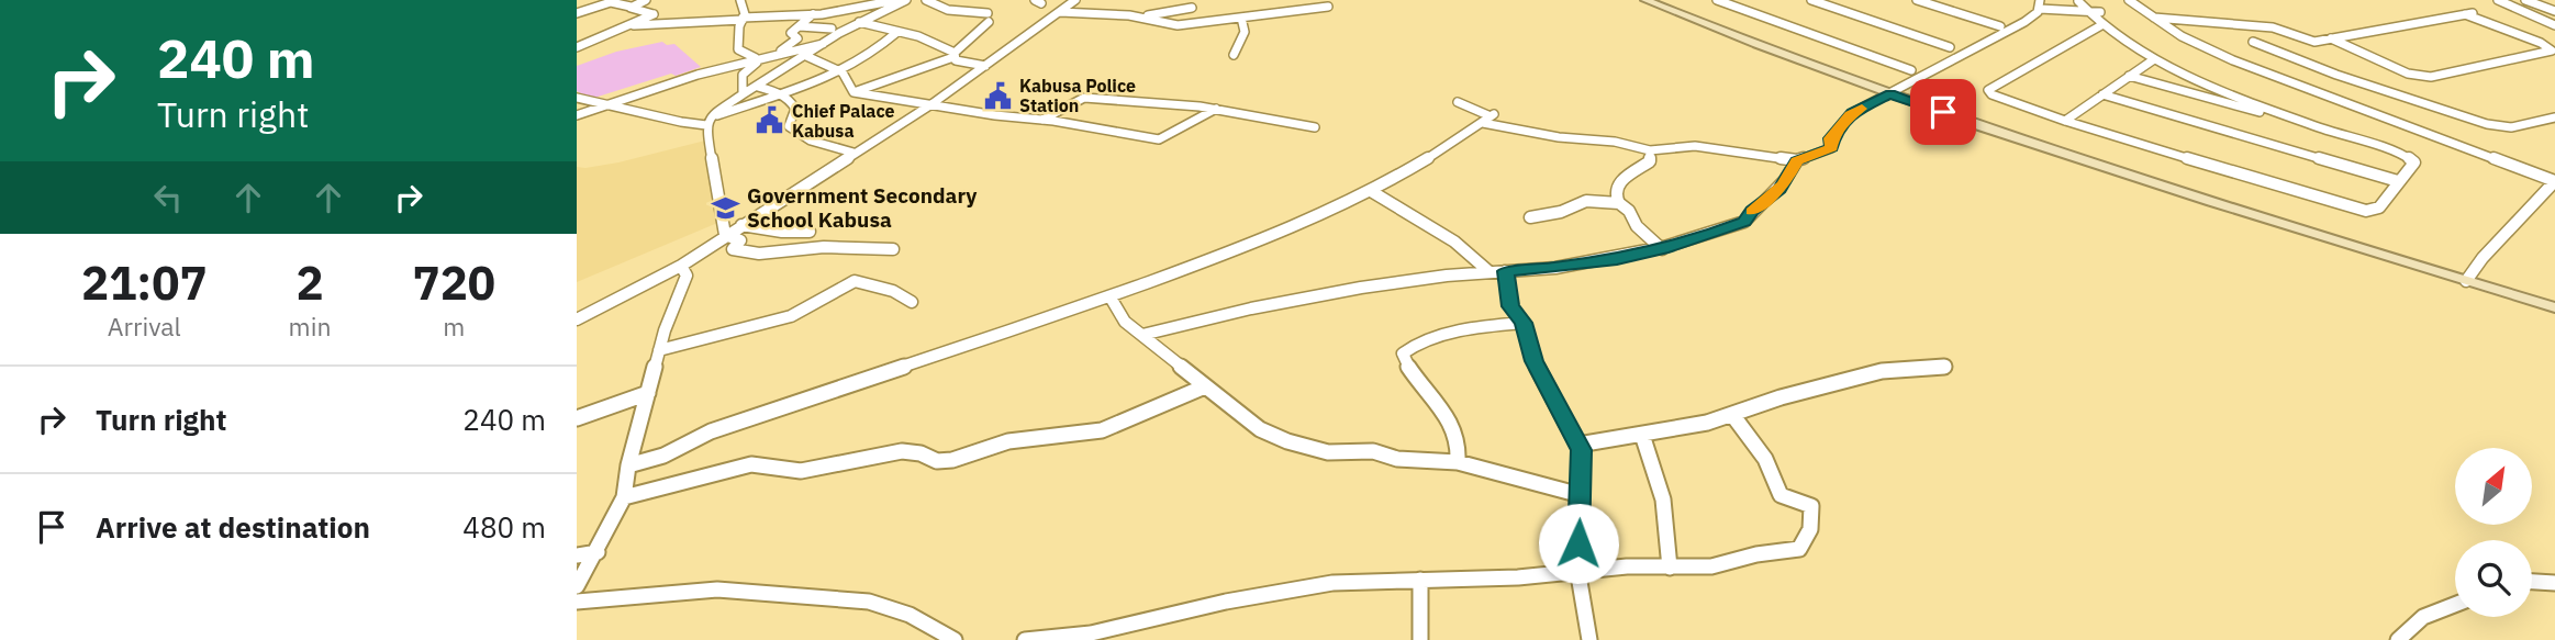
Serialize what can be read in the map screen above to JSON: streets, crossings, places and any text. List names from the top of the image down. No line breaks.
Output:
{"places":{"public building":["Kabusa Police Station","Chief Palace Kabusa"],"school or university":["Government Secondary School Kabusa"]},"north":"top right","page":{"turn":["240 m","Turn right"],"eta":["21:07","Arrival","2","min","720","m"],"list":[{"name":"Turn right","value":"240 m"},{"name":"Arrive at destination","value":"480 m"}]}}
